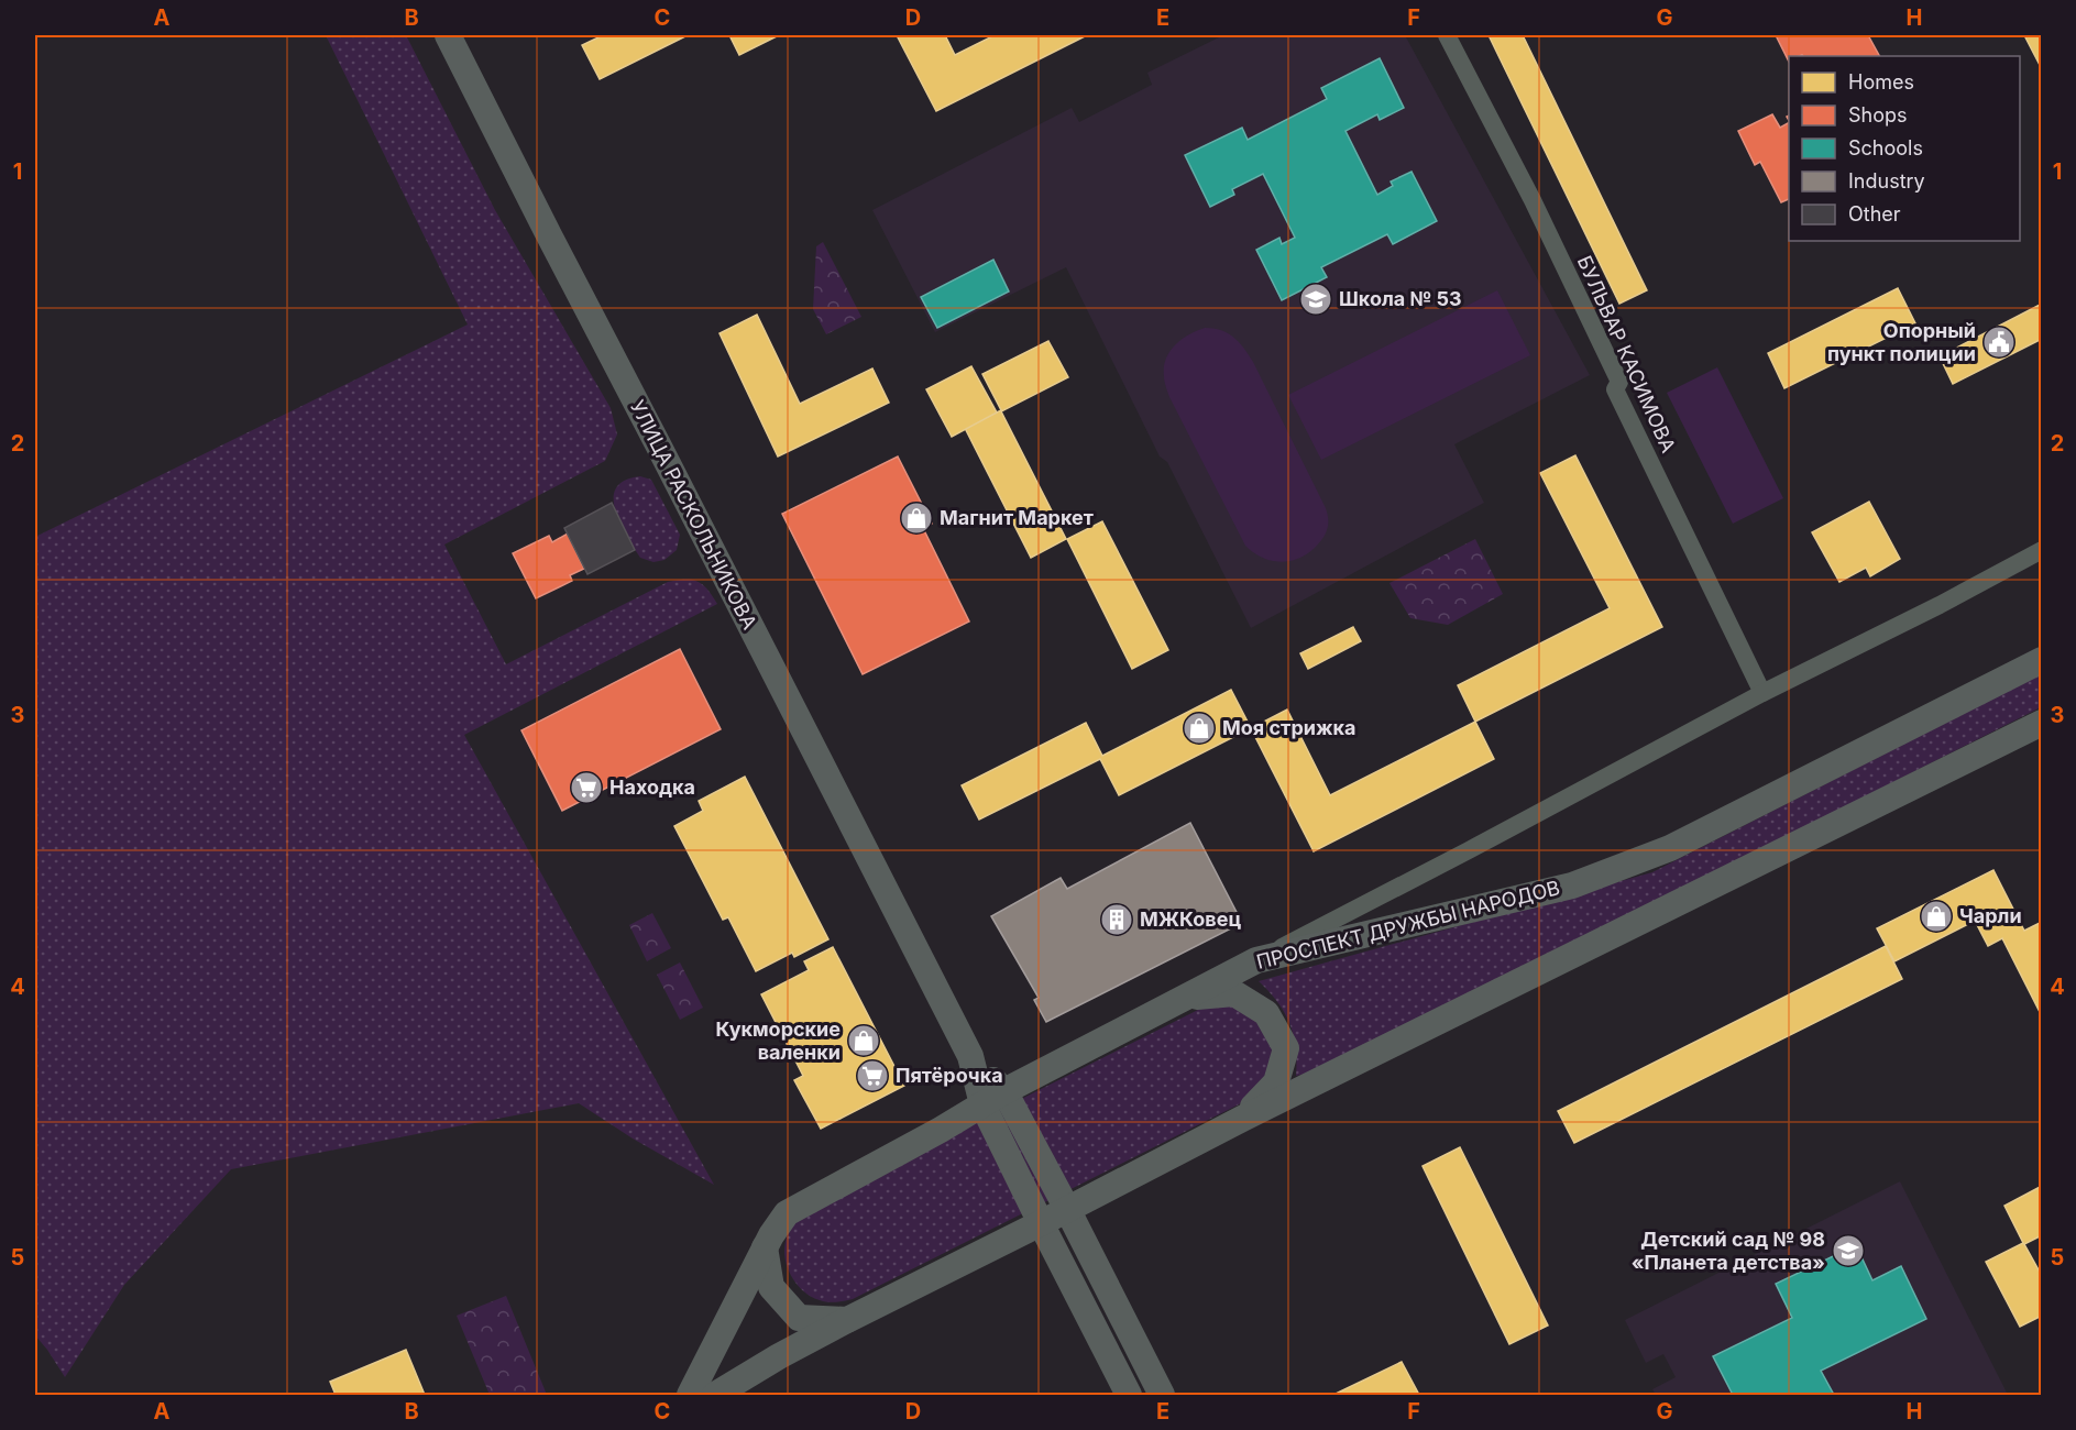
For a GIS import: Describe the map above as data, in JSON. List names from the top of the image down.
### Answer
{
  "streets": {
    "street": ["БУЛЬВАР КАСИМОВА", "УЛИЦА РАСКОЛЬНИКОВА", "ПРОСПЕКТ ДРУЖБЫ НАРОДОВ"]
  },
  "crossings": [
    ["УЛИЦА РАСКОЛЬНИКОВА", "ПРОСПЕКТ ДРУЖБЫ НАРОДОВ"]
  ],
  "places": {
    "school or university": ["Школа № 53", "Детский сад № 98 «Планета детства»"],
    "public building": ["Опорный пункт полиции"],
    "shop": [
      "Магнит Маркет",
      "Моя стрижка",
      "Чарли",
      "Кукморские валенки"
    ],
    "supermarket": ["Находка", "Пятёрочка"],
    "building": ["МЖКовец"]
  },
  "legend": [
    "Homes",
    "Shops",
    "Schools",
    "Industry",
    "Other"
  ],
  "grid": {
    "columns": [
      "A",
      "B",
      "C",
      "D",
      "E",
      "F",
      "G",
      "H"
    ],
    "rows": [
      "1",
      "2",
      "3",
      "4",
      "5"
    ]
  }
}
